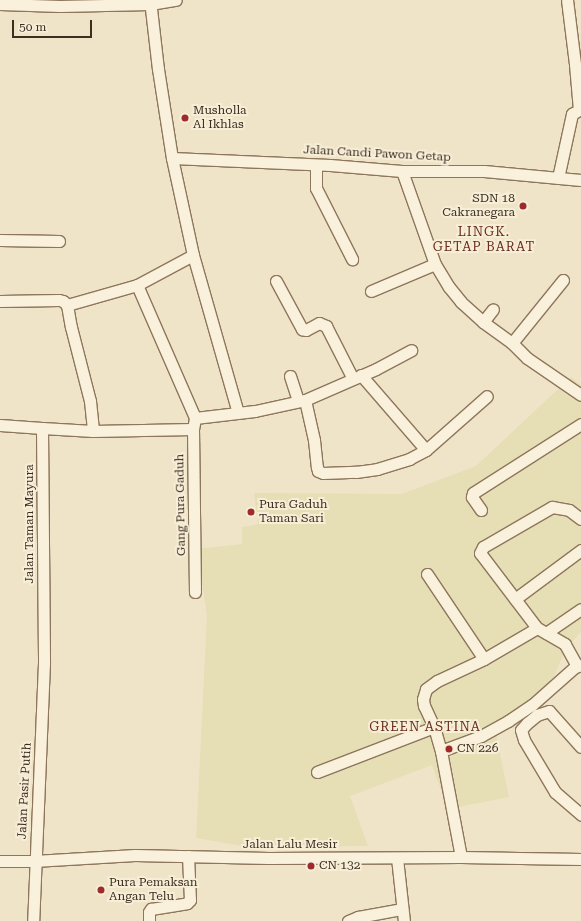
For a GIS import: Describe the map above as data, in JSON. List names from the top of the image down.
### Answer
{
  "streets": {
    "street": [
      "Jalan Candi Pawon Getap",
      "Gang Pura Gaduh",
      "Jalan Taman Mayura",
      "Jalan Pasir Putih",
      "Jalan Lalu Mesir"
    ]
  },
  "crossings": [
    ["Jalan Taman Mayura", "Jalan Pasir Putih"],
    ["Jalan Pasir Putih", "Jalan Lalu Mesir"]
  ],
  "districts": ["LINGK. GETAP BARAT", "GREEN ASTINA"],
  "places": [
    "Musholla Al Ikhlas",
    "SDN 18 Cakranegara",
    "Pura Gaduh Taman Sari",
    "CN 226",
    "CN 132",
    "Pura Pemaksan Angan Telu"
  ],
  "scale_bar": "50 m"
}
